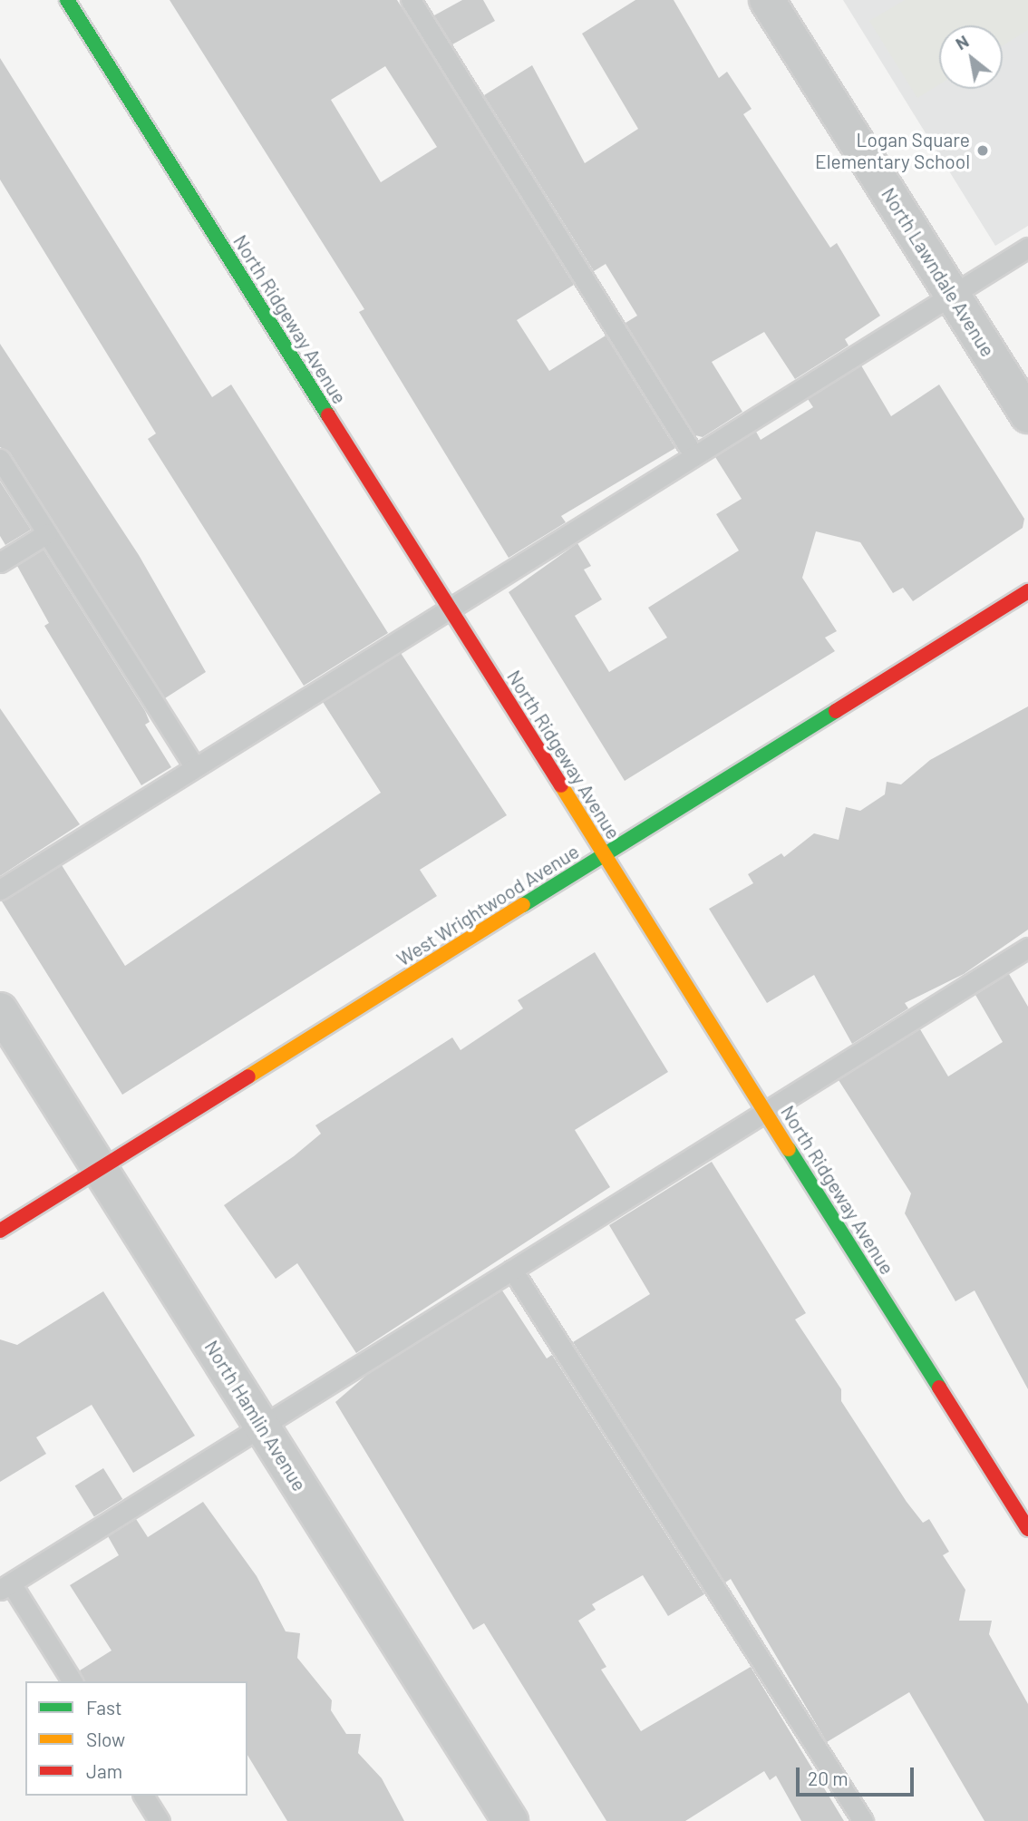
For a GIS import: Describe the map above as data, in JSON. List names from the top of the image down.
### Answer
{
  "streets": {
    "street": [
      "North Lawndale Avenue",
      "North Ridgeway Avenue",
      "West Wrightwood Avenue",
      "North Hamlin Avenue"
    ]
  },
  "crossings": [
    ["North Ridgeway Avenue", "West Wrightwood Avenue"],
    ["West Wrightwood Avenue", "North Hamlin Avenue"]
  ],
  "places": ["Logan Square Elementary School"],
  "legend": ["Fast", "Slow", "Jam"],
  "scale_bar": "20 m",
  "north": "top left"
}
